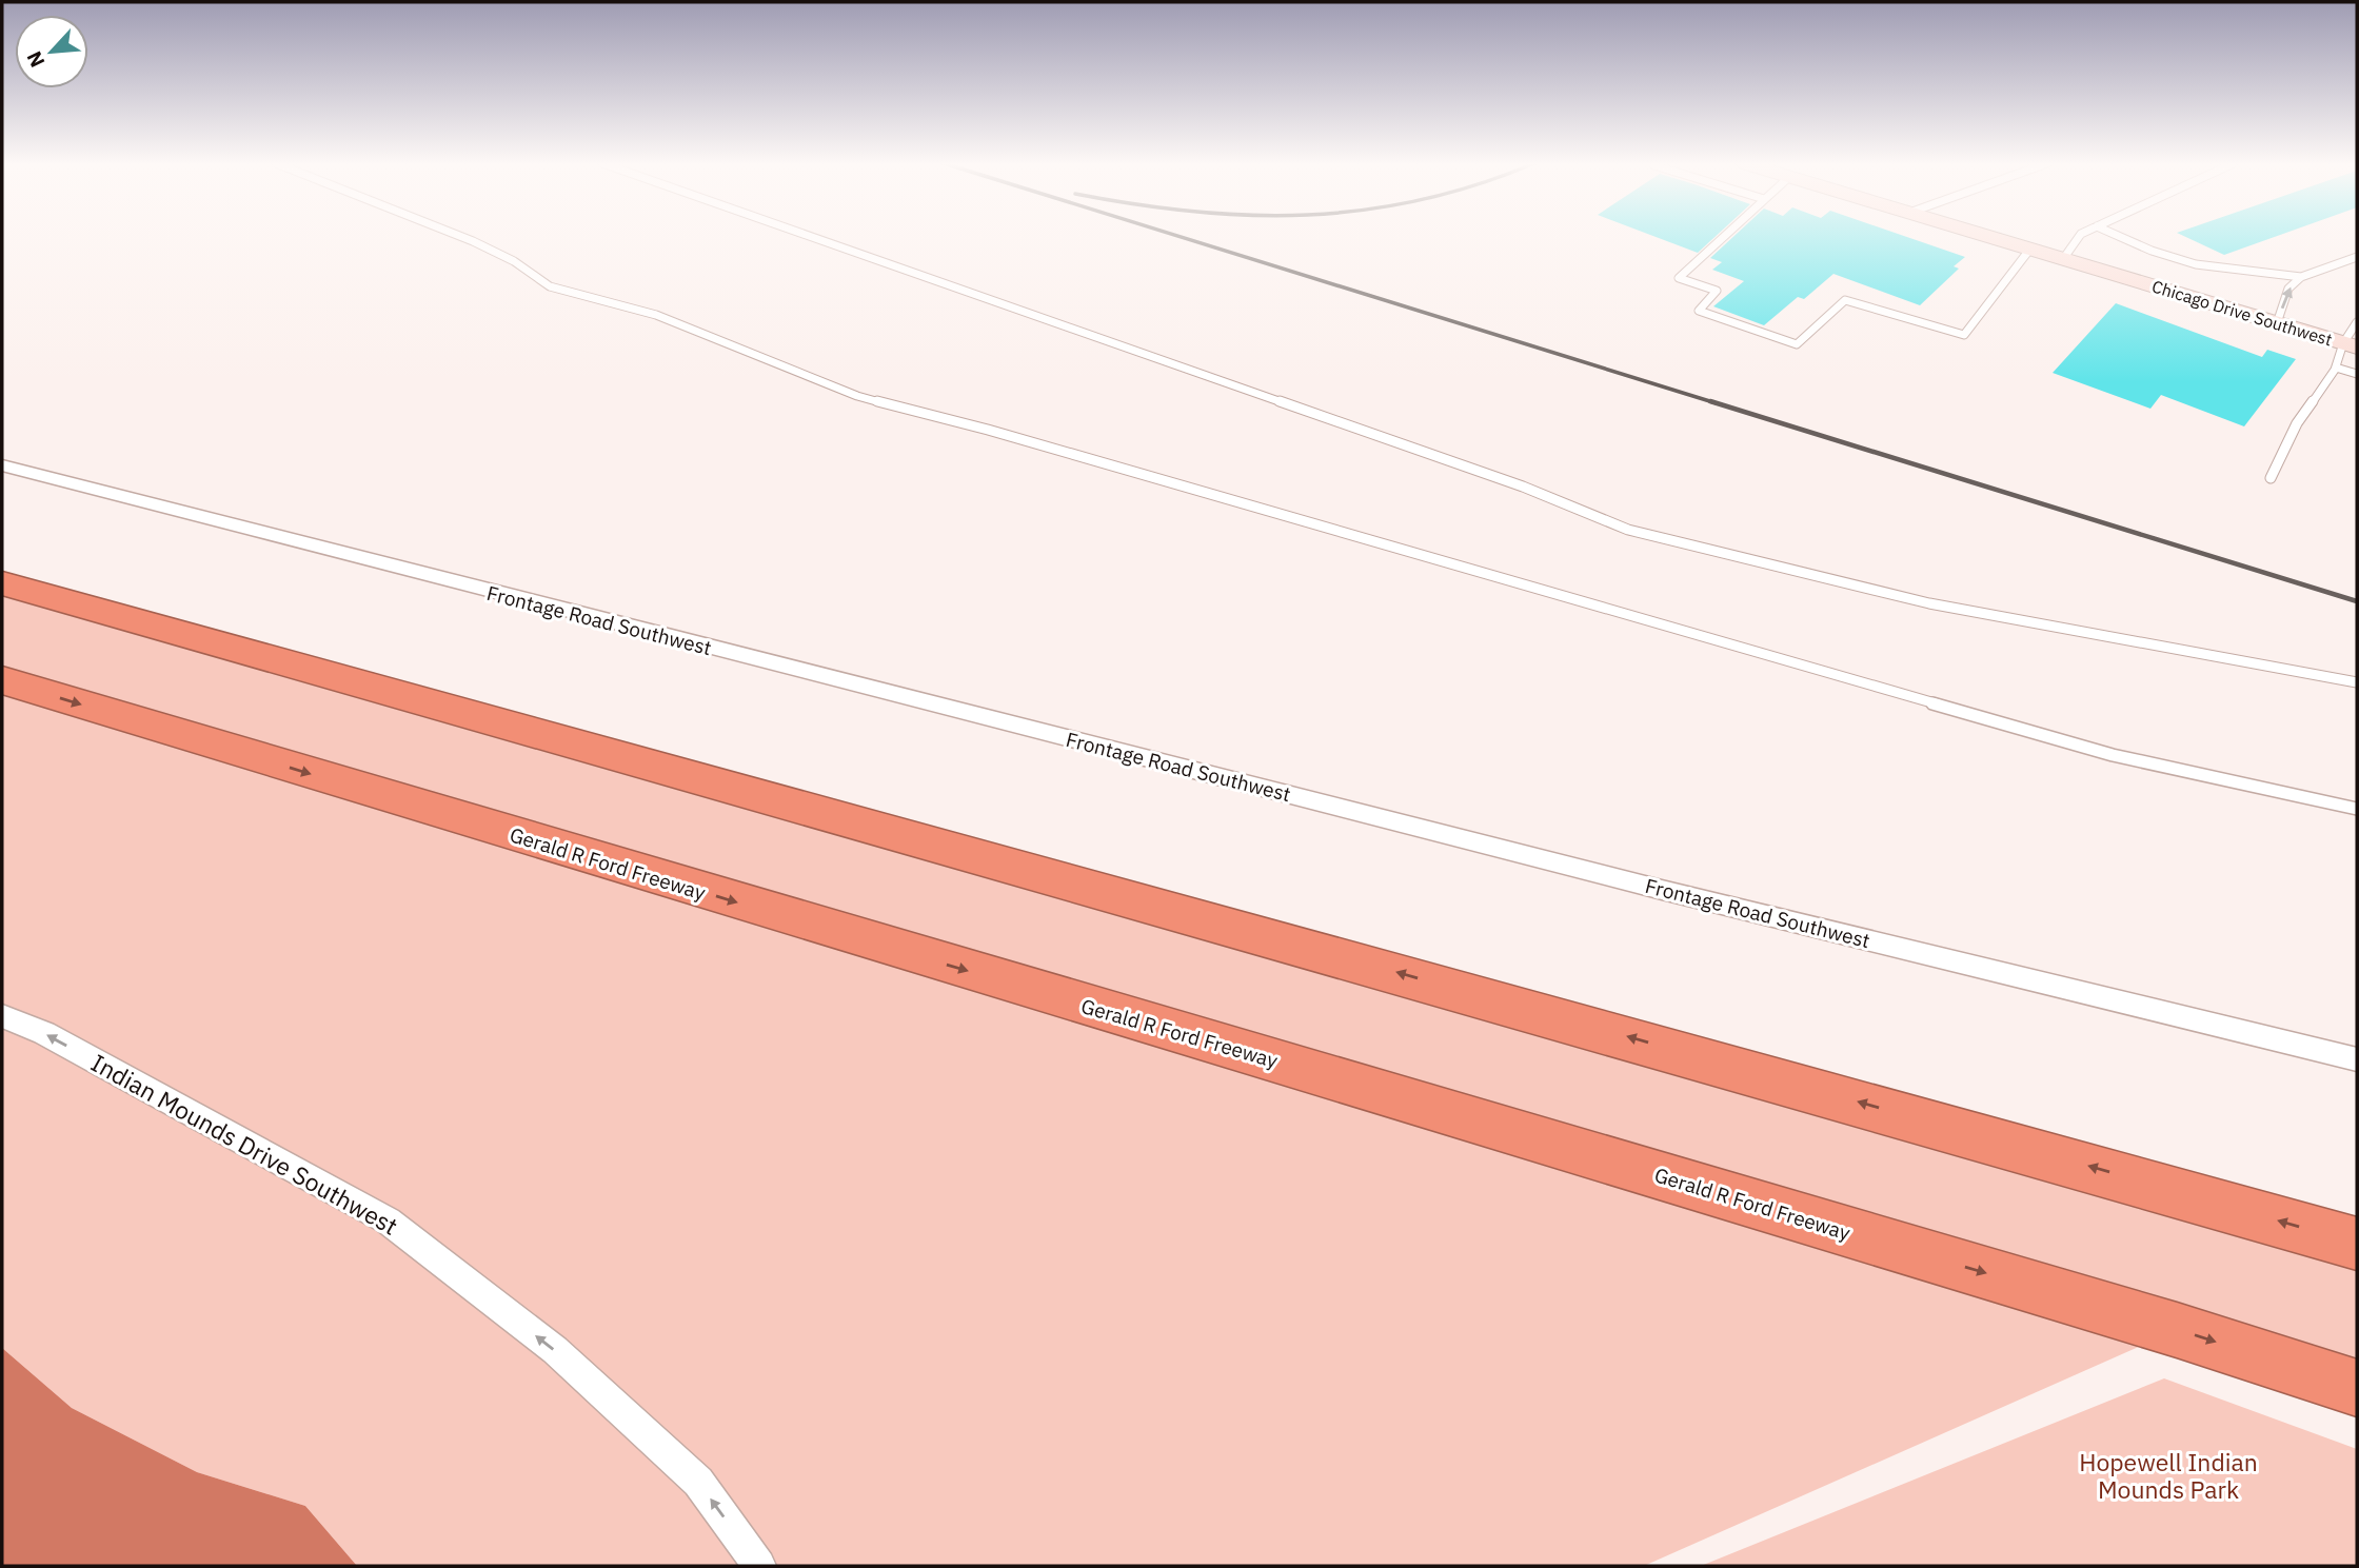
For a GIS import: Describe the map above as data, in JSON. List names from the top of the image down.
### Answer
{
  "streets": {
    "highway": ["Gerald R Ford Freeway"],
    "main road": ["Chicago Drive Southwest"],
    "street": ["Frontage Road Southwest", "Indian Mounds Drive Southwest"]
  },
  "one_way": ["Indian Mounds Drive Southwest"],
  "parks": ["Hopewell Indian Mounds Park"],
  "north": "bottom left"
}
